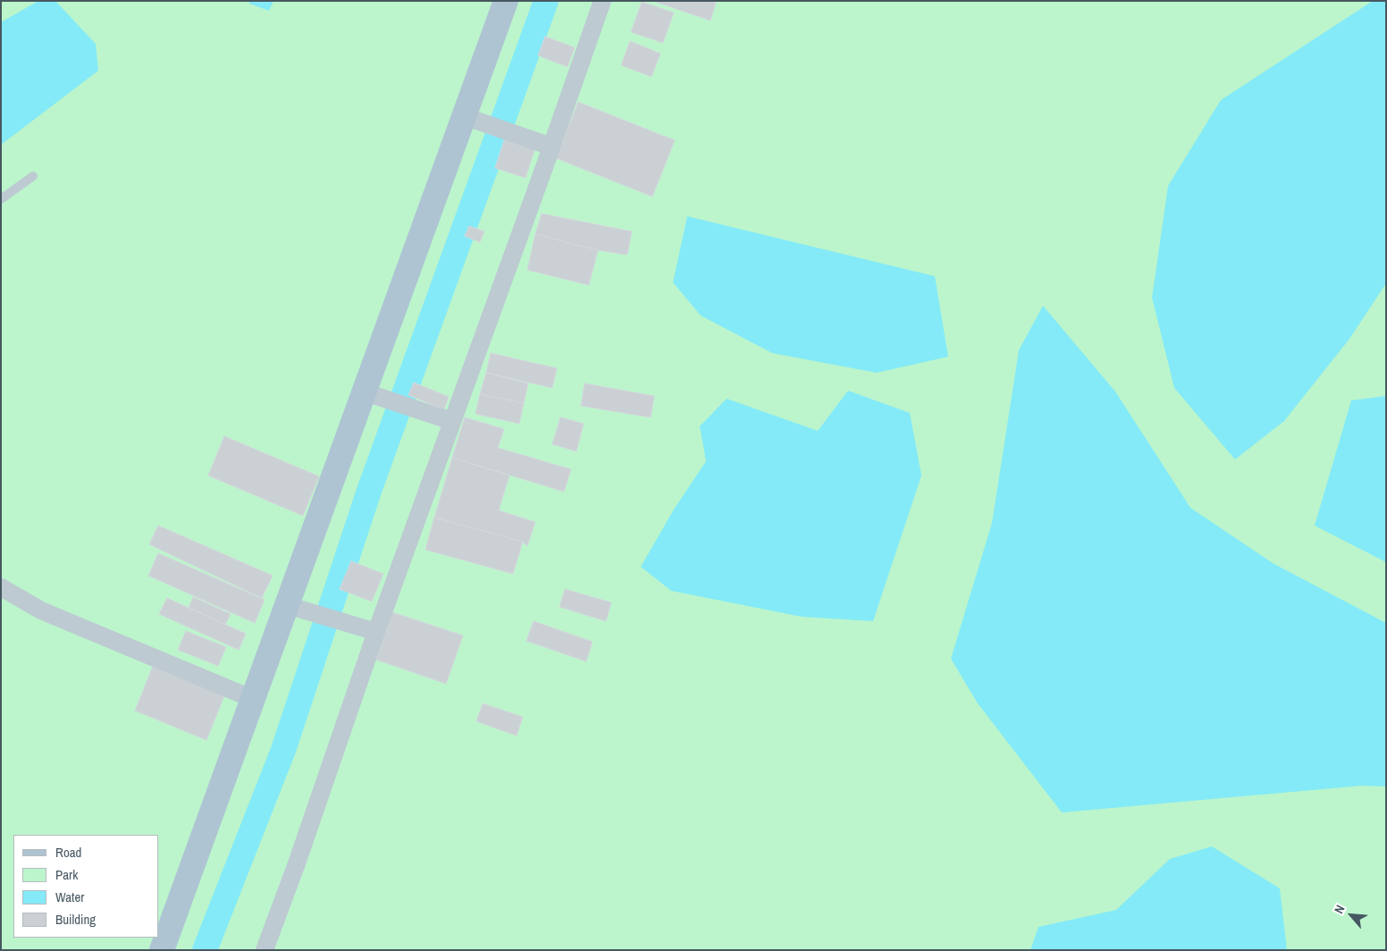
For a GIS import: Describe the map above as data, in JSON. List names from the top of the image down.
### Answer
{
  "legend": [
    "Road",
    "Park",
    "Water",
    "Building"
  ],
  "north": "top left"
}
